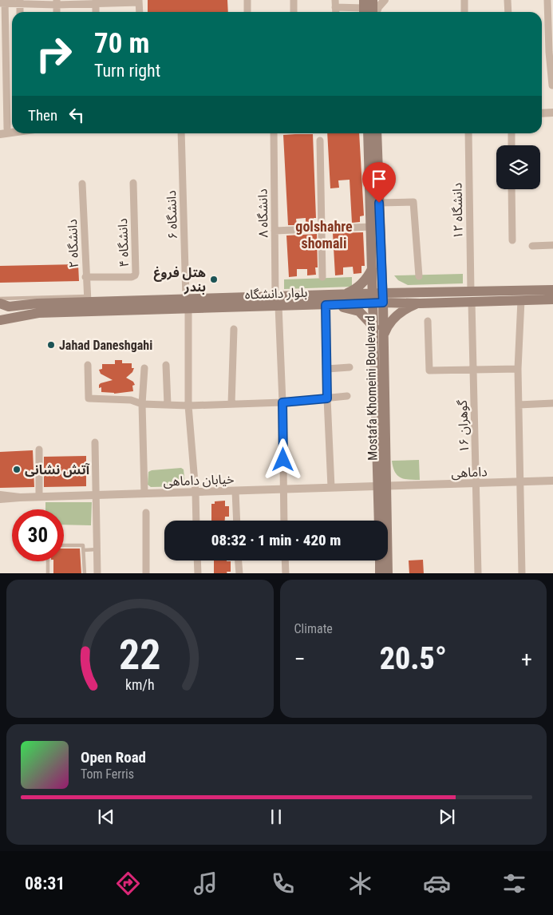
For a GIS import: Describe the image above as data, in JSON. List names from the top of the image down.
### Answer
{
  "streets": {
    "main road": ["بلوار دانشگاه", "Mostafa Khomeini Boulevard"],
    "street": [
      "دانشگاه ۱۲",
      "دانشگاه ۸",
      "دانشگاه ۶",
      "دانشگاه ۴",
      "دانشگاه ۲",
      "گوهران ۱۶",
      "داماهی",
      "خیابان داماهی"
    ]
  },
  "crossings": [
    ["دانشگاه ۱۲", "بلوار دانشگاه"],
    ["دانشگاه ۱۲", "گوهران ۱۶"],
    ["دانشگاه ۸", "بلوار دانشگاه"],
    ["دانشگاه ۸", "خیابان داماهی"],
    ["دانشگاه ۶", "بلوار دانشگاه"],
    ["دانشگاه ۶", "خیابان داماهی"],
    ["دانشگاه ۴", "دانشگاه ۲"],
    ["دانشگاه ۲", "بلوار دانشگاه"],
    ["بلوار دانشگاه", "Mostafa Khomeini Boulevard"],
    ["Mostafa Khomeini Boulevard", "داماهی"],
    ["Mostafa Khomeini Boulevard", "خیابان داماهی"],
    ["گوهران ۱۶", "داماهی"],
    ["داماهی", "خیابان داماهی"]
  ],
  "districts": ["golshahre shomali"],
  "places": ["هتل فروغ بندر", "Jahad Daneshgahi", "آتش نشانی"],
  "page": {
    "turn": ["70 m", "Turn right"],
    "then": "Then",
    "limit": "30",
    "trip": "08:32 · 1 min · 420 m",
    "tile": "Climate",
    "heat": ["−", "20.5°", "+"],
    "song": ["Open Road", "Tom Ferris"],
    "tabs": "08:31",
    "gauge": ["22", "km/h"]
  }
}
